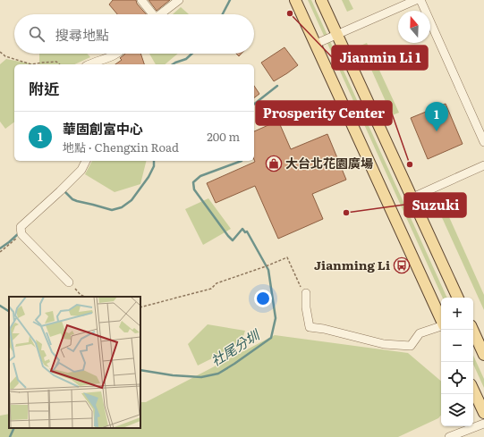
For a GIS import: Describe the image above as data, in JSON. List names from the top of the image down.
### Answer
{
  "water": ["社尾分圳"],
  "places": {
    "other": ["Jianmin Li 1", "Prosperity Center", "Suzuki"],
    "shop": ["大台北花園廣場"],
    "bus stop": ["Jianming Li"]
  },
  "north": "top",
  "page": {
    "search": "搜尋地點",
    "heading": "附近",
    "pins": "1",
    "list": [
      {
        "mark": "1",
        "name": "華固創富中心",
        "note": "地點 · Chengxin Road",
        "value": "200 m"
      }
    ],
    "map_buttons": ["+", "−"]
  }
}
